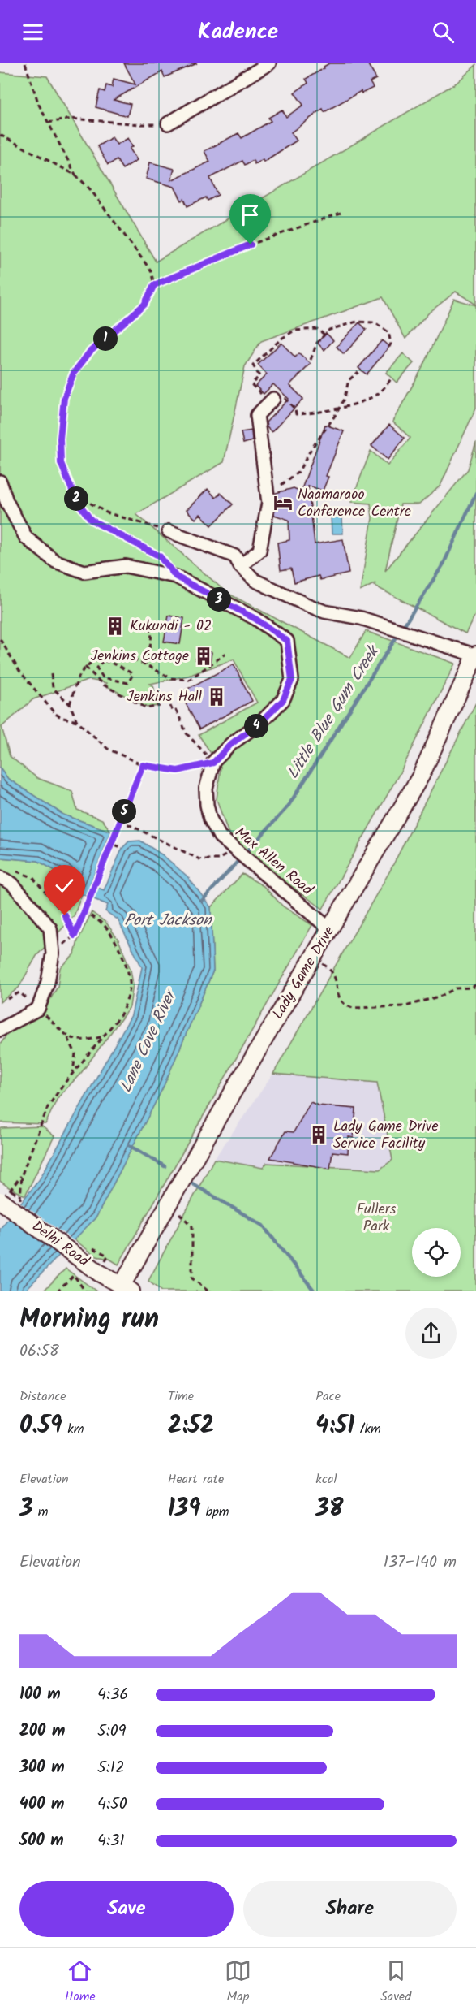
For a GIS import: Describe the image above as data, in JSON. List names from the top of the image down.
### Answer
{
  "streets": {
    "main road": ["Lady Game Drive", "Delhi Road"],
    "street": ["Max Allen Road"]
  },
  "crossings": [
    ["Max Allen Road", "Lady Game Drive"],
    ["Lady Game Drive", "Delhi Road"]
  ],
  "water": ["Little Blue Gum Creek", "Port Jackson", "Lane Cove River"],
  "parks": ["Fullers Park"],
  "places": {
    "hotel": ["Naamaraoo Conference Centre"],
    "building": [
      "Kukundi - 02",
      "Jenkins Cottage",
      "Jenkins Hall",
      "Lady Game Drive Service Facility"
    ]
  },
  "page": {
    "header": "Kadence",
    "pins": [
      "1",
      "2",
      "3",
      "4",
      "5"
    ],
    "heading": ["Morning run", "06:58"],
    "stats": [
      ["Distance", "0.59 km"],
      ["Time", "2:52"],
      ["Pace", "4:51 /km"],
      ["Elevation", "3 m"],
      ["Heart rate", "139 bpm"],
      ["kcal", "38"]
    ],
    "chart": ["Elevation", "137–140 m"],
    "list": [
      {
        "name": "100 m",
        "note": "4:36"
      },
      {
        "name": "200 m",
        "note": "5:09"
      },
      {
        "name": "300 m",
        "note": "5:12"
      },
      {
        "name": "400 m",
        "note": "4:50"
      },
      {
        "name": "500 m",
        "note": "4:31"
      }
    ],
    "buttons": ["Save", "Share"],
    "tabs": ["Home", "Map", "Saved"]
  }
}
